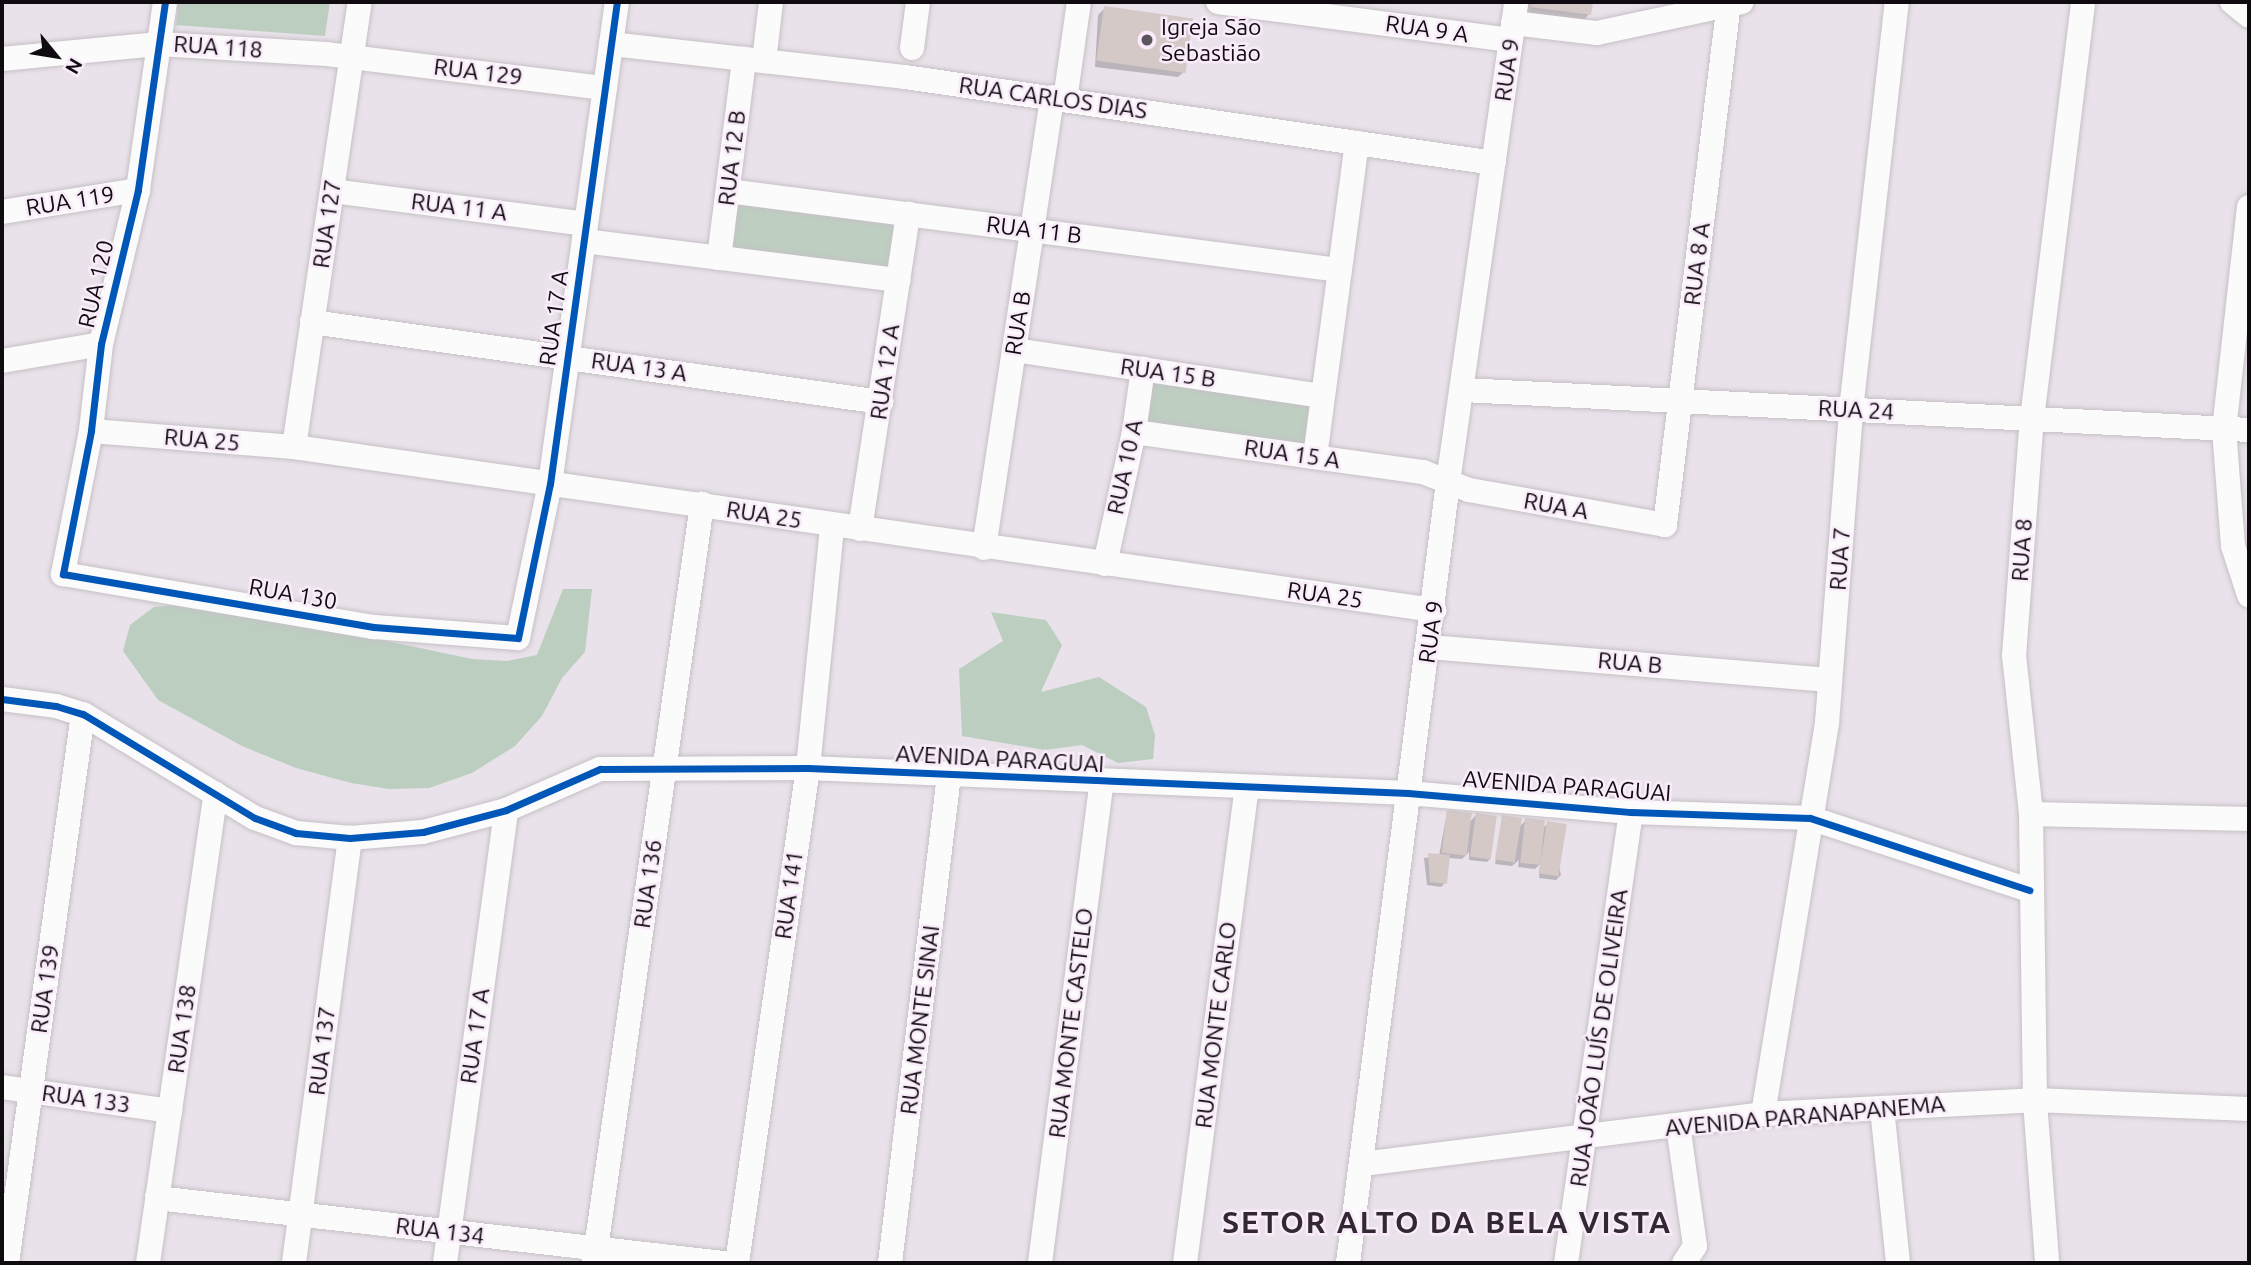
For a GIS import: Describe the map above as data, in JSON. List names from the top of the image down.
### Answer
{
  "streets": {
    "street": [
      "RUA 9 A",
      "RUA 118",
      "RUA 9",
      "RUA 129",
      "RUA CARLOS DIAS",
      "RUA 12 B",
      "RUA 119",
      "RUA 11 A",
      "RUA 127",
      "RUA 11 B",
      "RUA 8 A",
      "RUA 120",
      "RUA 17 A",
      "RUA B",
      "RUA 13 A",
      "RUA 12 A",
      "RUA 15 B",
      "RUA 24",
      "RUA 25",
      "RUA 15 A",
      "RUA 10 A",
      "RUA A",
      "RUA 8",
      "RUA 7",
      "RUA 130",
      "AVENIDA PARAGUAI",
      "RUA 136",
      "RUA 141",
      "RUA 139",
      "RUA MONTE SINAI",
      "RUA MONTE CASTELO",
      "RUA MONTE CARLO",
      "RUA 138",
      "RUA JOÃO LUÍS DE OLIVEIRA",
      "RUA 137",
      "RUA 133",
      "AVENIDA PARANAPANEMA",
      "RUA 134"
    ]
  },
  "crossings": [
    ["RUA 9 A", "RUA 9"],
    ["RUA 9 A", "RUA 8 A"],
    ["RUA 118", "RUA 129"],
    ["RUA 118", "RUA 127"],
    ["RUA 118", "RUA 120"],
    ["RUA 9", "RUA CARLOS DIAS"],
    ["RUA 9", "RUA B"],
    ["RUA 9", "RUA 24"],
    ["RUA 9", "RUA 25"],
    ["RUA 9", "RUA 15 A"],
    ["RUA 9", "RUA A"],
    ["RUA 9", "AVENIDA PARAGUAI"],
    ["RUA 9", "AVENIDA PARANAPANEMA"],
    ["RUA 129", "RUA 127"],
    ["RUA 129", "RUA 17 A"],
    ["RUA CARLOS DIAS", "RUA 12 B"],
    ["RUA CARLOS DIAS", "RUA 17 A"],
    ["RUA CARLOS DIAS", "RUA B"],
    ["RUA 12 B", "RUA 11 B"],
    ["RUA 119", "RUA 120"],
    ["RUA 11 A", "RUA 127"],
    ["RUA 11 A", "RUA 17 A"],
    ["RUA 127", "RUA 13 A"],
    ["RUA 127", "RUA 25"],
    ["RUA 11 B", "RUA B"],
    ["RUA 11 B", "RUA 12 A"],
    ["RUA 8 A", "RUA 24"],
    ["RUA 8 A", "RUA A"],
    ["RUA 120", "RUA 25"],
    ["RUA 120", "RUA 130"],
    ["RUA 17 A", "RUA 13 A"],
    ["RUA 17 A", "RUA 25"],
    ["RUA 17 A", "RUA 130"],
    ["RUA 17 A", "AVENIDA PARAGUAI"],
    ["RUA 17 A", "RUA 134"],
    ["RUA B", "RUA 15 B"],
    ["RUA B", "RUA 25"],
    ["RUA B", "RUA 7"],
    ["RUA 13 A", "RUA 12 A"],
    ["RUA 12 A", "RUA 25"],
    ["RUA 15 B", "RUA 10 A"],
    ["RUA 24", "RUA 8"],
    ["RUA 24", "RUA 7"],
    ["RUA 25", "RUA 10 A"],
    ["RUA 25", "RUA 136"],
    ["RUA 25", "RUA 141"],
    ["RUA 15 A", "RUA 10 A"],
    ["RUA 15 A", "RUA A"],
    ["RUA 8", "AVENIDA PARAGUAI"],
    ["RUA 8", "AVENIDA PARANAPANEMA"],
    ["RUA 7", "AVENIDA PARAGUAI"],
    ["RUA 7", "AVENIDA PARANAPANEMA"],
    ["AVENIDA PARAGUAI", "RUA 136"],
    ["AVENIDA PARAGUAI", "RUA 141"],
    ["AVENIDA PARAGUAI", "RUA 139"],
    ["AVENIDA PARAGUAI", "RUA MONTE SINAI"],
    ["AVENIDA PARAGUAI", "RUA MONTE CASTELO"],
    ["AVENIDA PARAGUAI", "RUA MONTE CARLO"],
    ["AVENIDA PARAGUAI", "RUA 138"],
    ["AVENIDA PARAGUAI", "RUA JOÃO LUÍS DE OLIVEIRA"],
    ["AVENIDA PARAGUAI", "RUA 137"],
    ["RUA 136", "RUA 134"],
    ["RUA 139", "RUA 133"],
    ["RUA 138", "RUA 133"],
    ["RUA 138", "RUA 134"],
    ["RUA JOÃO LUÍS DE OLIVEIRA", "AVENIDA PARANAPANEMA"],
    ["RUA 137", "RUA 134"]
  ],
  "districts": ["SETOR ALTO DA BELA VISTA"],
  "places": ["Igreja São Sebastião"],
  "north": "bottom right"
}
